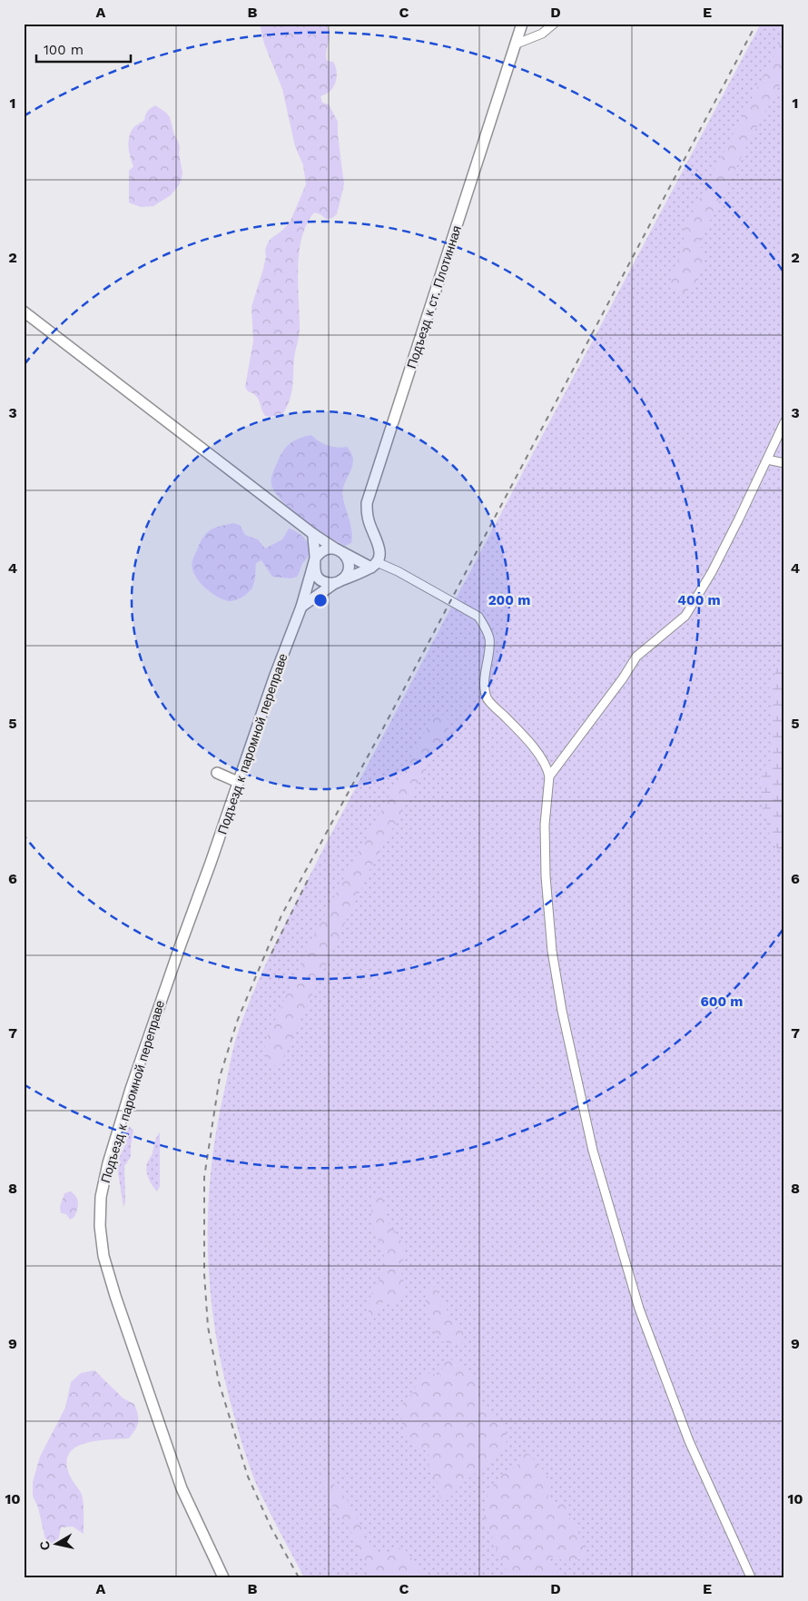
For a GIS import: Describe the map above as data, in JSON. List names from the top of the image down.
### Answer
{
  "streets": {
    "street": ["Подъезд к ст. Плотинная", "Подъезд к паромной переправе"]
  },
  "scale_bar": "100 m",
  "north": "left",
  "grid": {
    "columns": [
      "A",
      "B",
      "C",
      "D",
      "E"
    ],
    "rows": [
      "1",
      "2",
      "3",
      "4",
      "5",
      "6",
      "7",
      "8",
      "9",
      "10"
    ]
  },
  "rings": ["200 m", "400 m", "600 m"]
}
